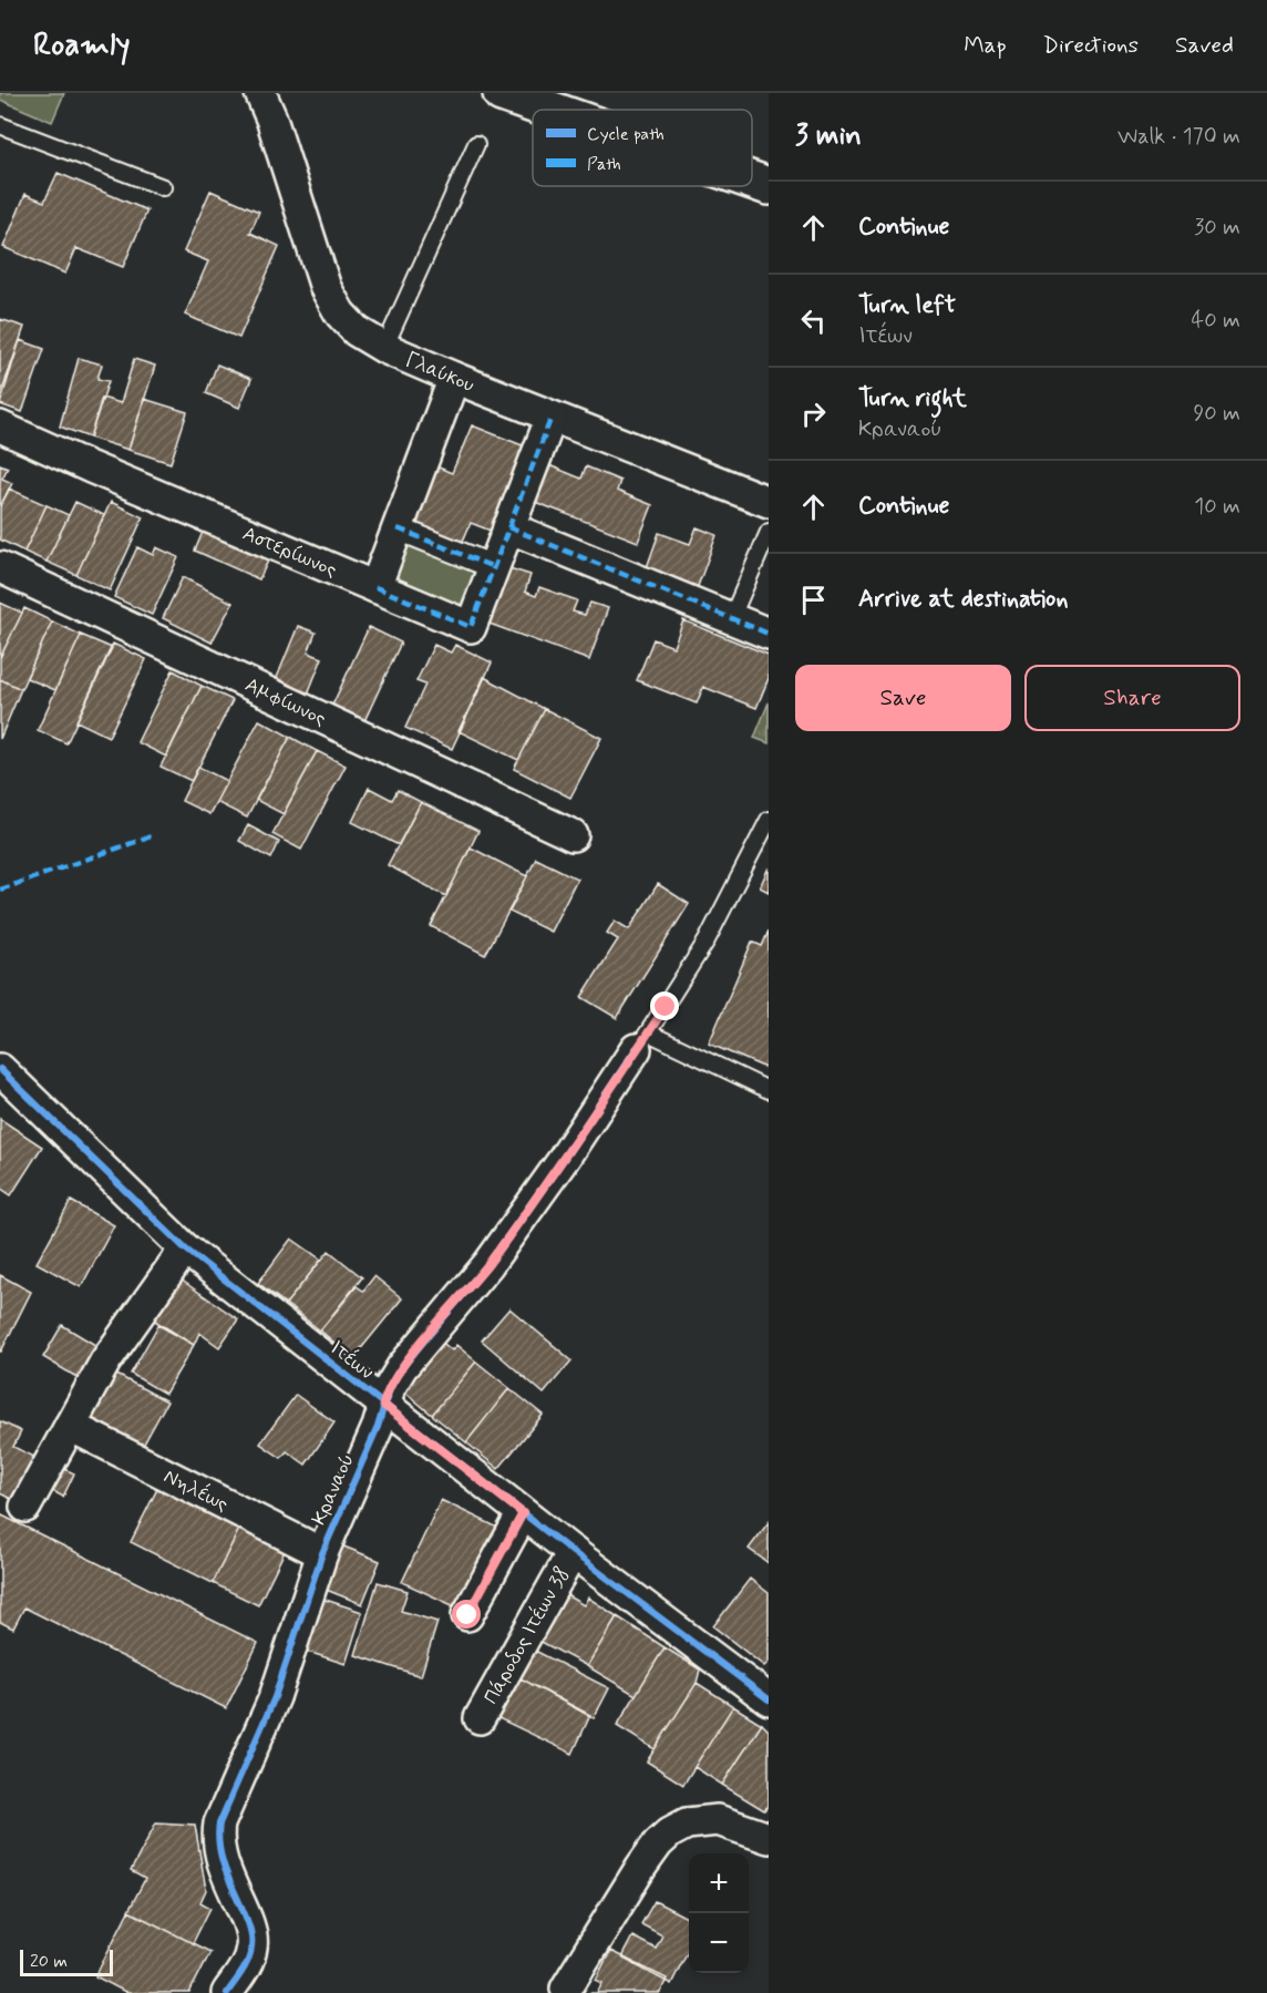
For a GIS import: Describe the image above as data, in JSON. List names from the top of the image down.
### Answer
{
  "streets": {
    "street": [
      "Γλαύκου",
      "Αστερίωνος",
      "Αμφίωνος",
      "Ιτέων",
      "Νηλέως",
      "Κραναού",
      "Πάροδος Ιτέων 38"
    ]
  },
  "crossings": [
    ["Ιτέων", "Κραναού"],
    ["Ιτέων", "Πάροδος Ιτέων 38"],
    ["Νηλέως", "Κραναού"]
  ],
  "legend": ["Cycle path", "Path"],
  "scale_bar": "20 m",
  "page": {
    "header": "Roamly",
    "nav": ["Map", "Directions", "Saved"],
    "heading": ["3 min", "Walk · 170 m"],
    "list": [
      ["Continue", "30 m"],
      ["Turn left", "Ιτέων", "40 m"],
      ["Turn right", "Κραναού", "90 m"],
      ["Continue", "10 m"],
      "Arrive at destination"
    ],
    "buttons": ["Save", "Share"],
    "map_buttons": ["+", "−"],
    "scale": "20 m"
  }
}
